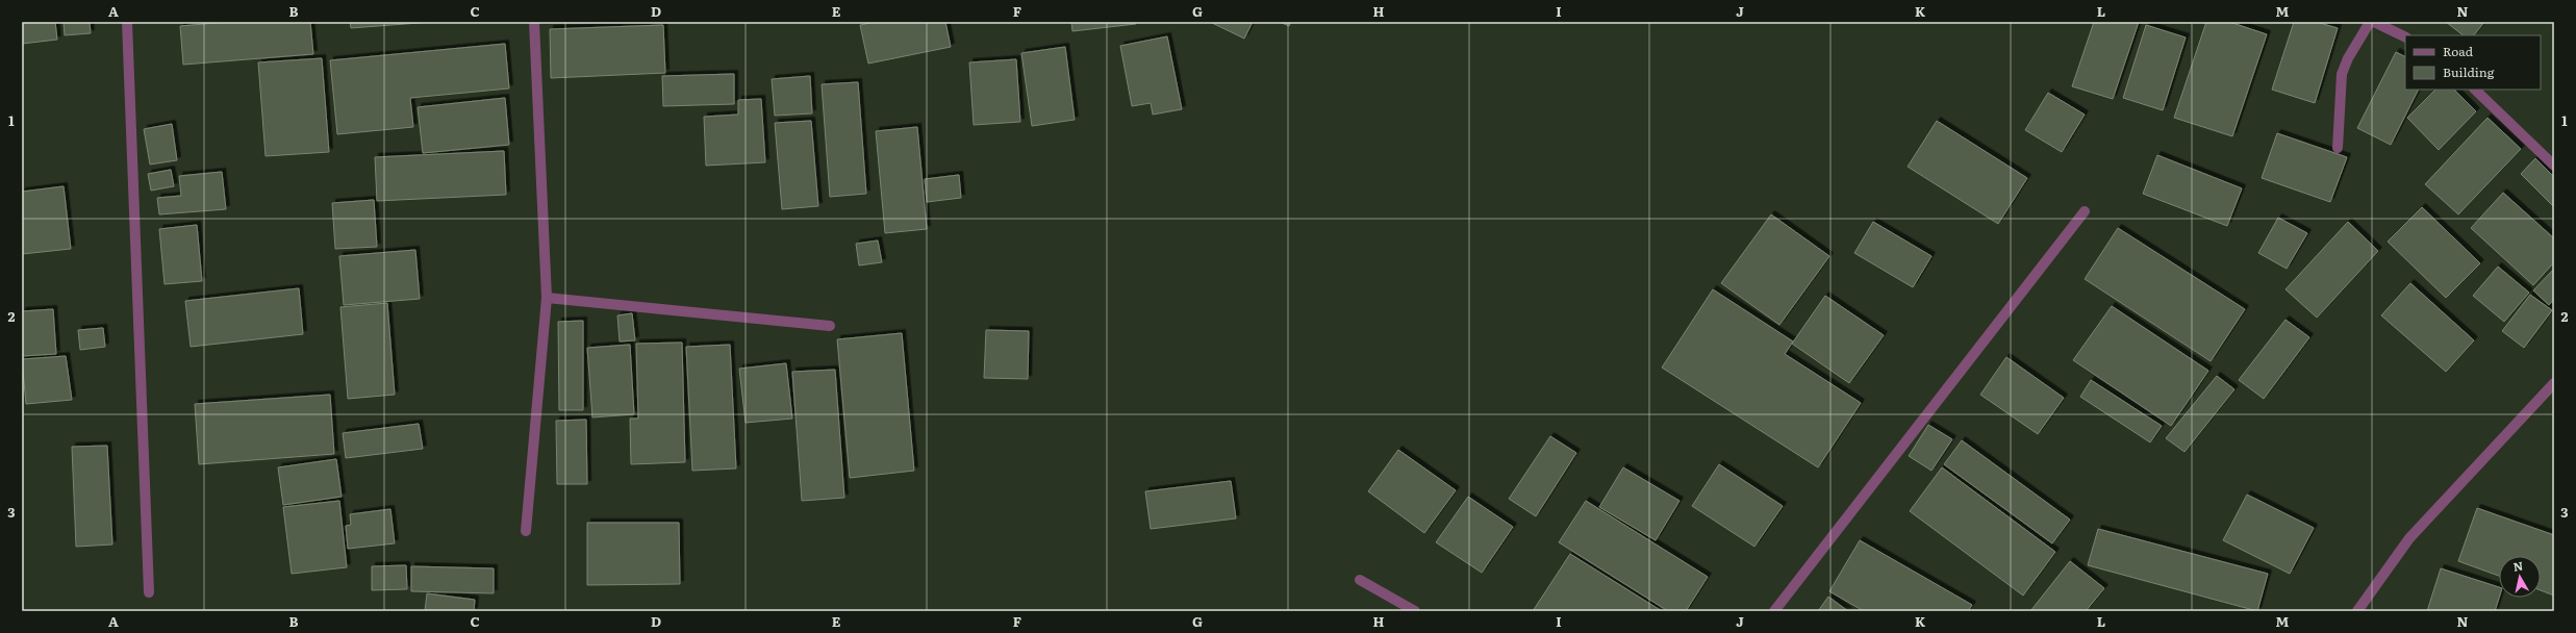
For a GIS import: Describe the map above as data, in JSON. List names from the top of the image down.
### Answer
{
  "legend": ["Road", "Building"],
  "north": "top",
  "grid": {
    "columns": [
      "A",
      "B",
      "C",
      "D",
      "E",
      "F",
      "G",
      "H",
      "I",
      "J",
      "K",
      "L",
      "M",
      "N"
    ],
    "rows": ["1", "2", "3"]
  }
}
